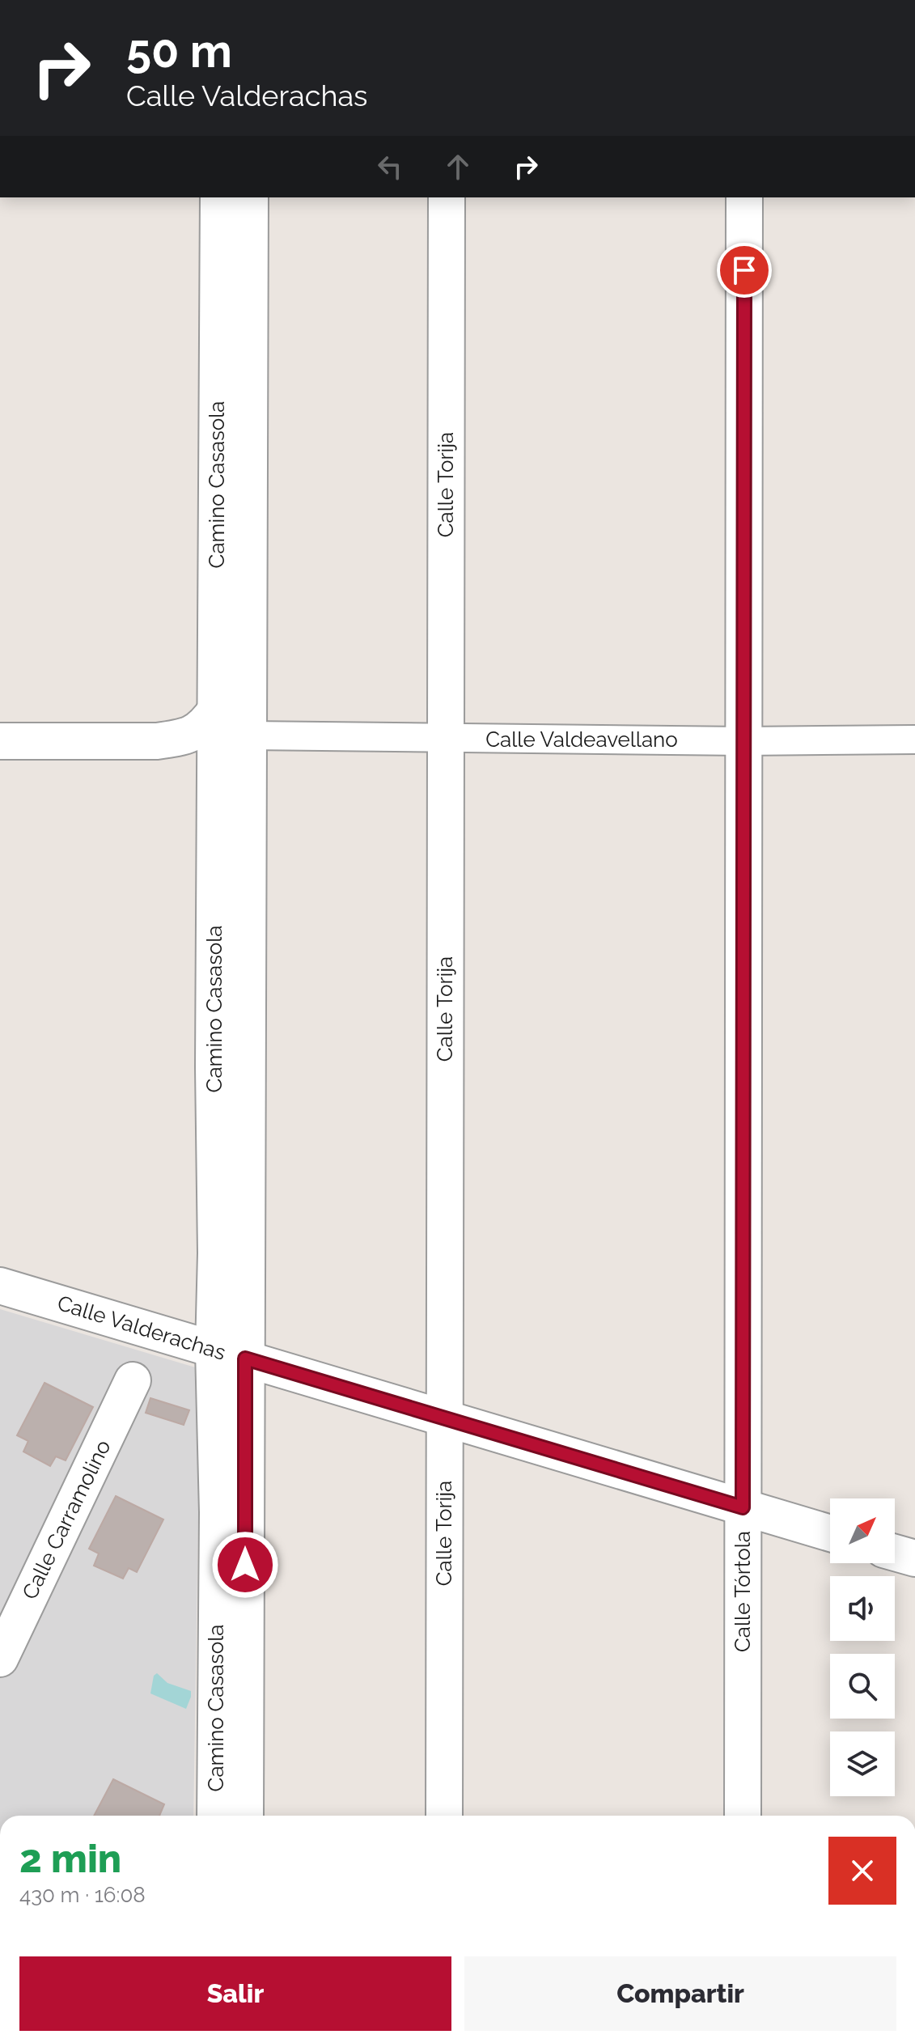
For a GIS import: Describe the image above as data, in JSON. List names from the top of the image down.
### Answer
{
  "streets": {
    "street": [
      "Camino Casasola",
      "Calle Torija",
      "Calle Valdeavellano",
      "Calle Valderachas",
      "Calle Carramolino",
      "Calle Tórtola"
    ]
  },
  "crossings": [
    ["Camino Casasola", "Calle Valdeavellano"],
    ["Camino Casasola", "Calle Valderachas"],
    ["Calle Torija", "Calle Valdeavellano"],
    ["Calle Torija", "Calle Valderachas"],
    ["Calle Valdeavellano", "Calle Tórtola"],
    ["Calle Valderachas", "Calle Tórtola"]
  ],
  "north": "top right",
  "page": {
    "turn": ["50 m", "Calle Valderachas"],
    "heading": ["2 min", "430 m · 16:08"],
    "buttons": ["Salir", "Compartir"]
  }
}
